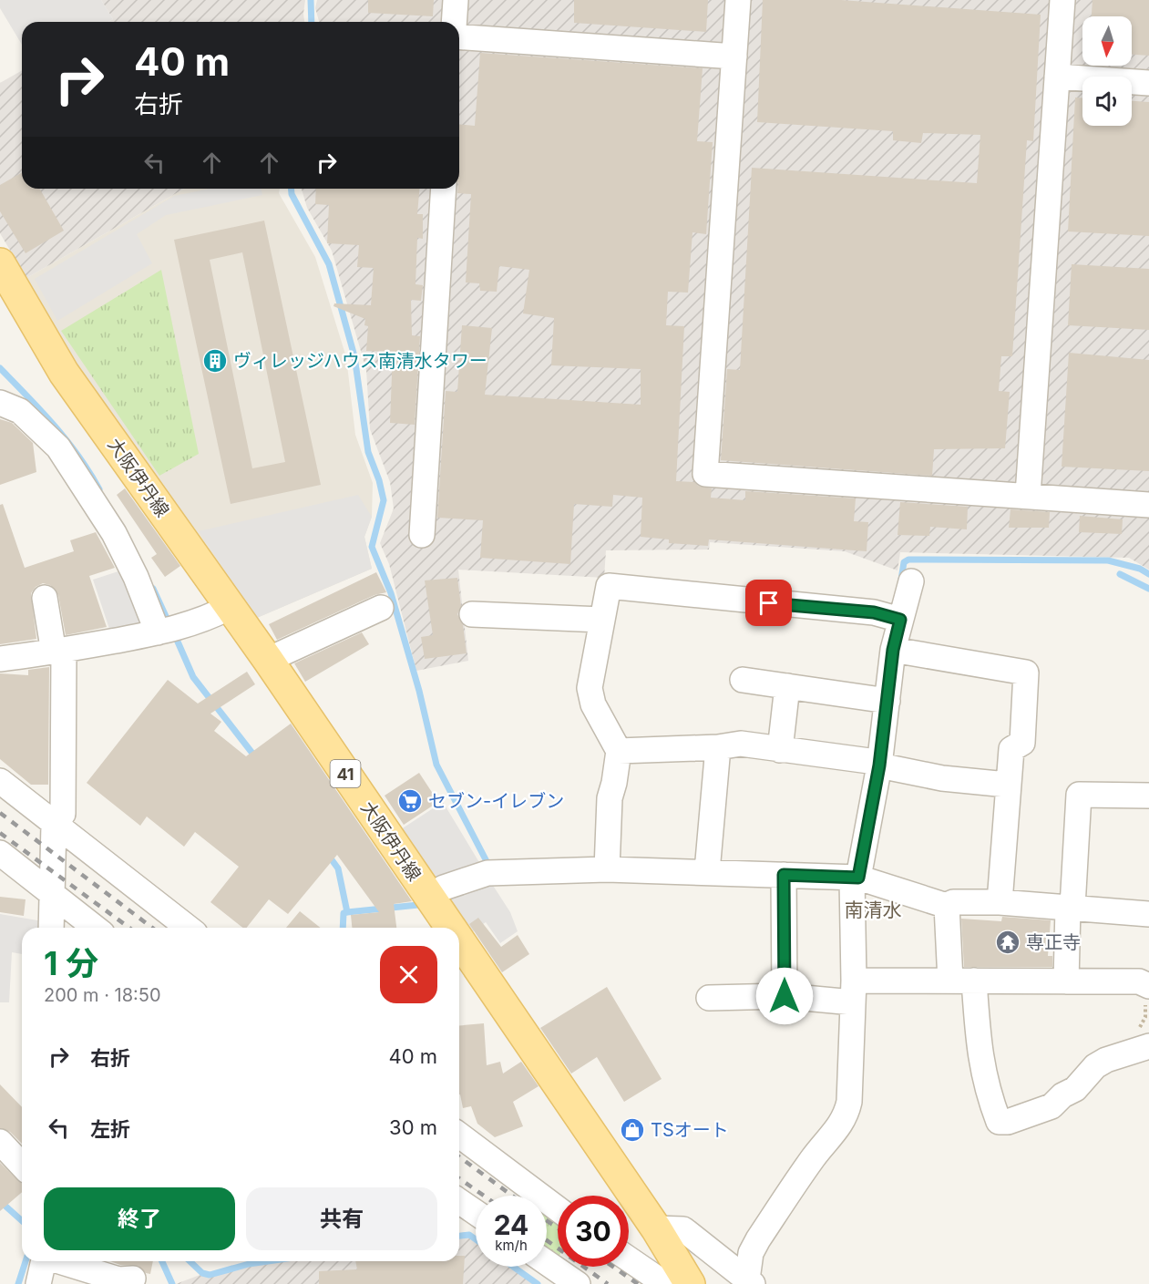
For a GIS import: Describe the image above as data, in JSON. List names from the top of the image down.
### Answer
{
  "streets": {
    "main road": ["大阪伊丹線", "41"]
  },
  "districts": ["南清水"],
  "places": {
    "building": ["ヴィレッジハウス南清水タワー"],
    "supermarket": ["セブン-イレブン"],
    "temple": ["専正寺"],
    "shop": ["TSオート"]
  },
  "north": "bottom",
  "page": {
    "turn": ["40 m", "右折"],
    "heading": ["1 分", "200 m · 18:50"],
    "list": [
      {
        "name": "右折",
        "value": "40 m"
      },
      {
        "name": "左折",
        "value": "30 m"
      }
    ],
    "buttons": ["終了", "共有"],
    "speed": "24 km/h",
    "limit": "30"
  }
}
